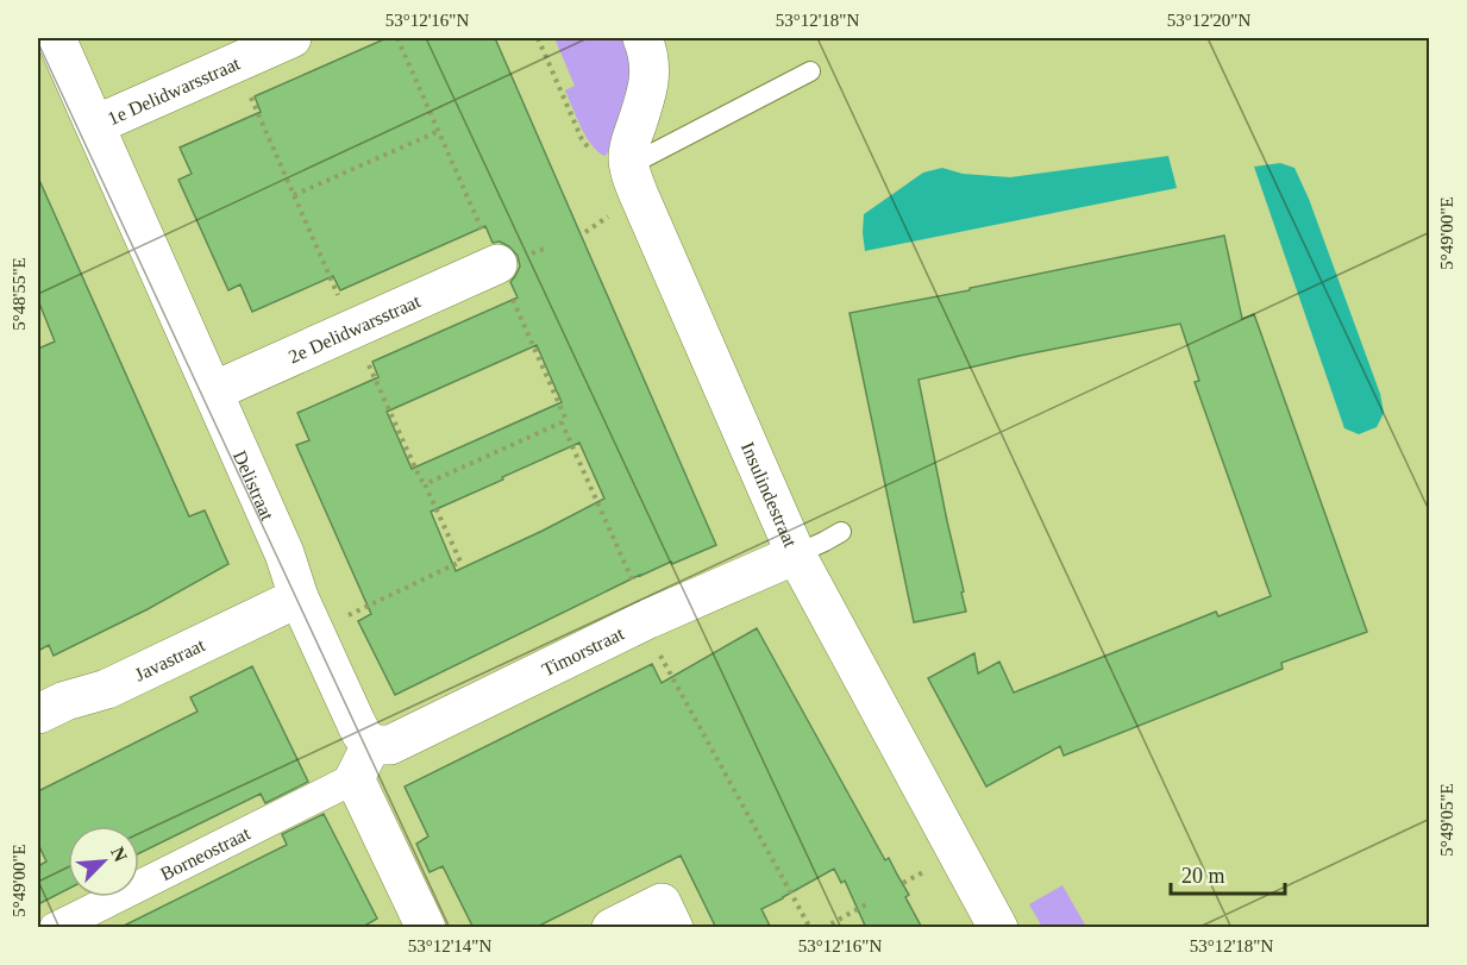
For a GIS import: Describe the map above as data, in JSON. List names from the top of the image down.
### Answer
{
  "streets": {
    "street": [
      "1e Delidwarsstraat",
      "2e Delidwarsstraat",
      "Delistraat",
      "Insulindestraat",
      "Timorstraat",
      "Javastraat",
      "Borneostraat"
    ]
  },
  "crossings": [
    ["1e Delidwarsstraat", "Delistraat"],
    ["2e Delidwarsstraat", "Delistraat"],
    ["Delistraat", "Timorstraat"],
    ["Delistraat", "Javastraat"],
    ["Delistraat", "Borneostraat"],
    ["Insulindestraat", "Timorstraat"],
    ["Timorstraat", "Borneostraat"]
  ],
  "scale_bar": "20 m",
  "north": "top right",
  "coordinates": [
    "53°12'16\"N",
    "53°12'18\"N",
    "53°12'20\"N",
    "5°49'00\"E",
    "5°48'55\"E",
    "5°49'05\"E",
    "53°12'14\"N"
  ]
}
